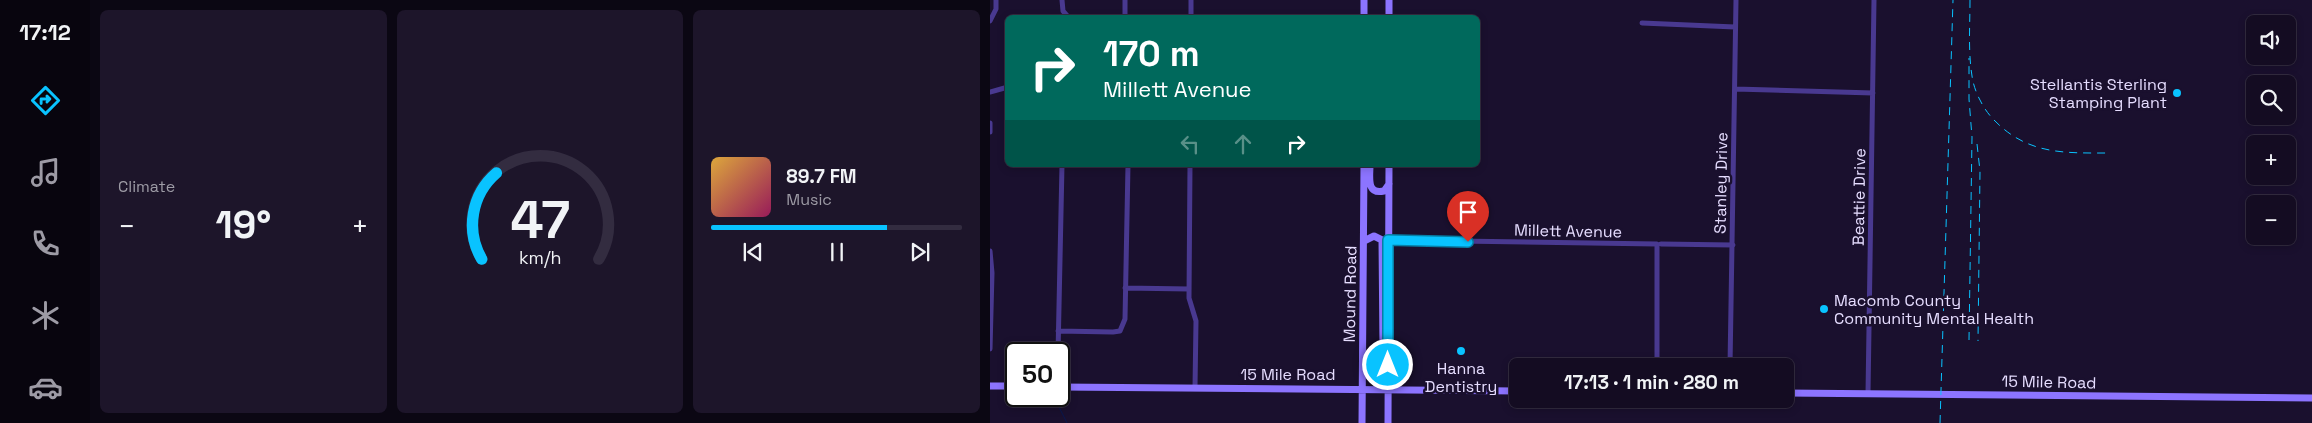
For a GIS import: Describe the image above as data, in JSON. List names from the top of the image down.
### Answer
{
  "streets": {
    "main road": ["Mound Road", "15 Mile Road"],
    "street": ["Stanley Drive", "Beattie Drive", "Millett Avenue"]
  },
  "crossings": [
    ["Stanley Drive", "Millett Avenue"],
    ["Beattie Drive", "15 Mile Road"],
    ["Mound Road", "15 Mile Road"]
  ],
  "places": ["Stellantis Sterling Stamping Plant", "Macomb County Community Mental Health", "Hanna Dentistry"],
  "page": {
    "tabs": "17:12",
    "tile": "Climate",
    "map_buttons": ["+", "−"],
    "turn": ["170 m", "Millett Avenue"],
    "song": ["89.7 FM", "Music"],
    "heat": ["−", "19°", "+"],
    "limit": "50",
    "trip": "17:13 · 1 min · 280 m",
    "gauge": ["47", "km/h"]
  }
}
